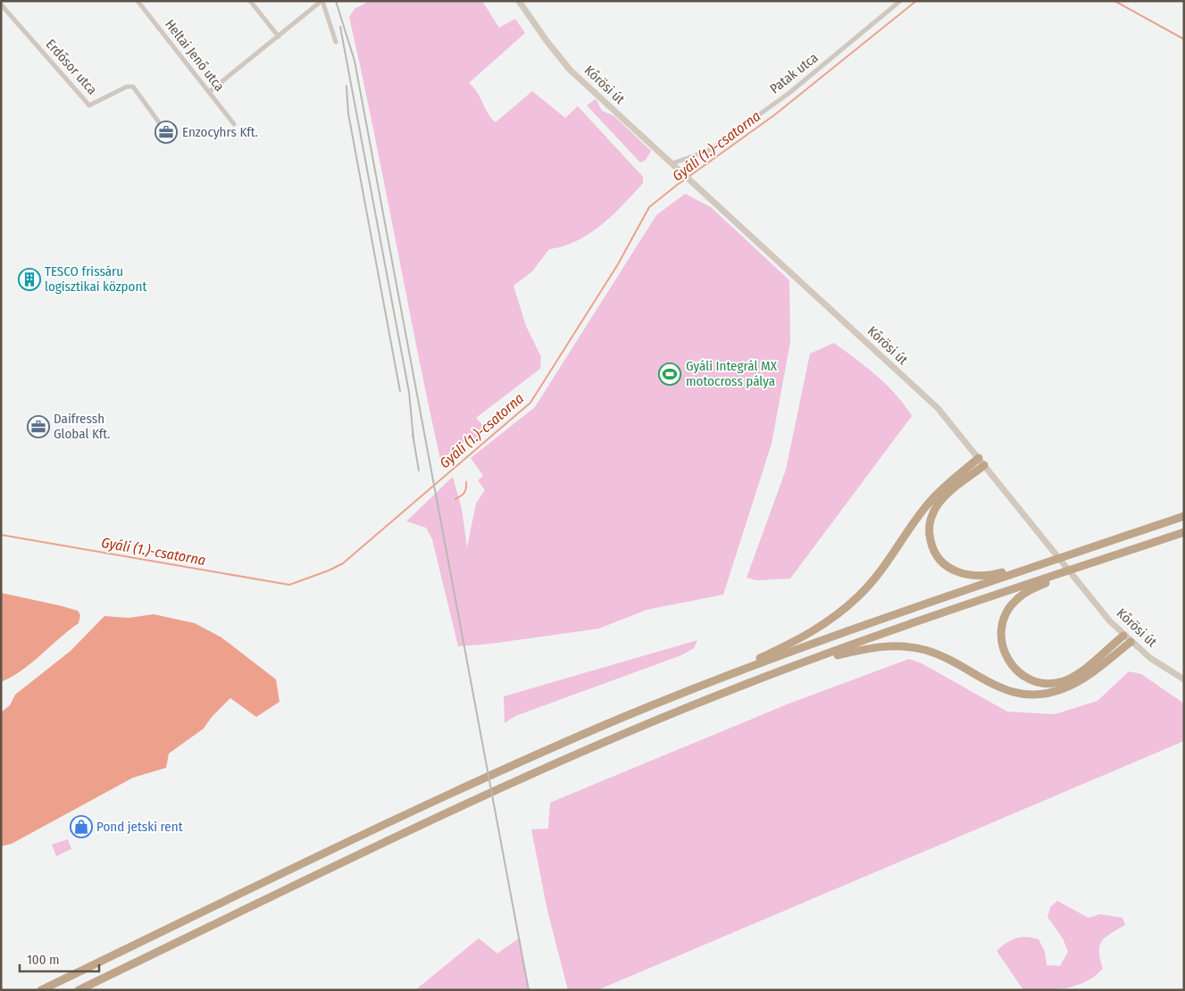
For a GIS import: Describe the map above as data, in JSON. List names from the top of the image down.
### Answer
{
  "streets": {
    "main road": ["Kőrösi út"],
    "street": ["Heltai Jenő utca", "Erdősor utca", "Patak utca"]
  },
  "crossings": [
    ["Patak utca", "Kőrösi út"]
  ],
  "water": ["Gyáli (1.)-csatorna"],
  "places": {
    "office": ["Enzocyhrs Kft.", "Daifressh Global Kft."],
    "building": ["TESCO frissáru logisztikai központ"],
    "sports": ["Gyáli Integrál MX motocross pálya"],
    "shop": ["Pond jetski rent"]
  },
  "scale_bar": "100 m"
}
